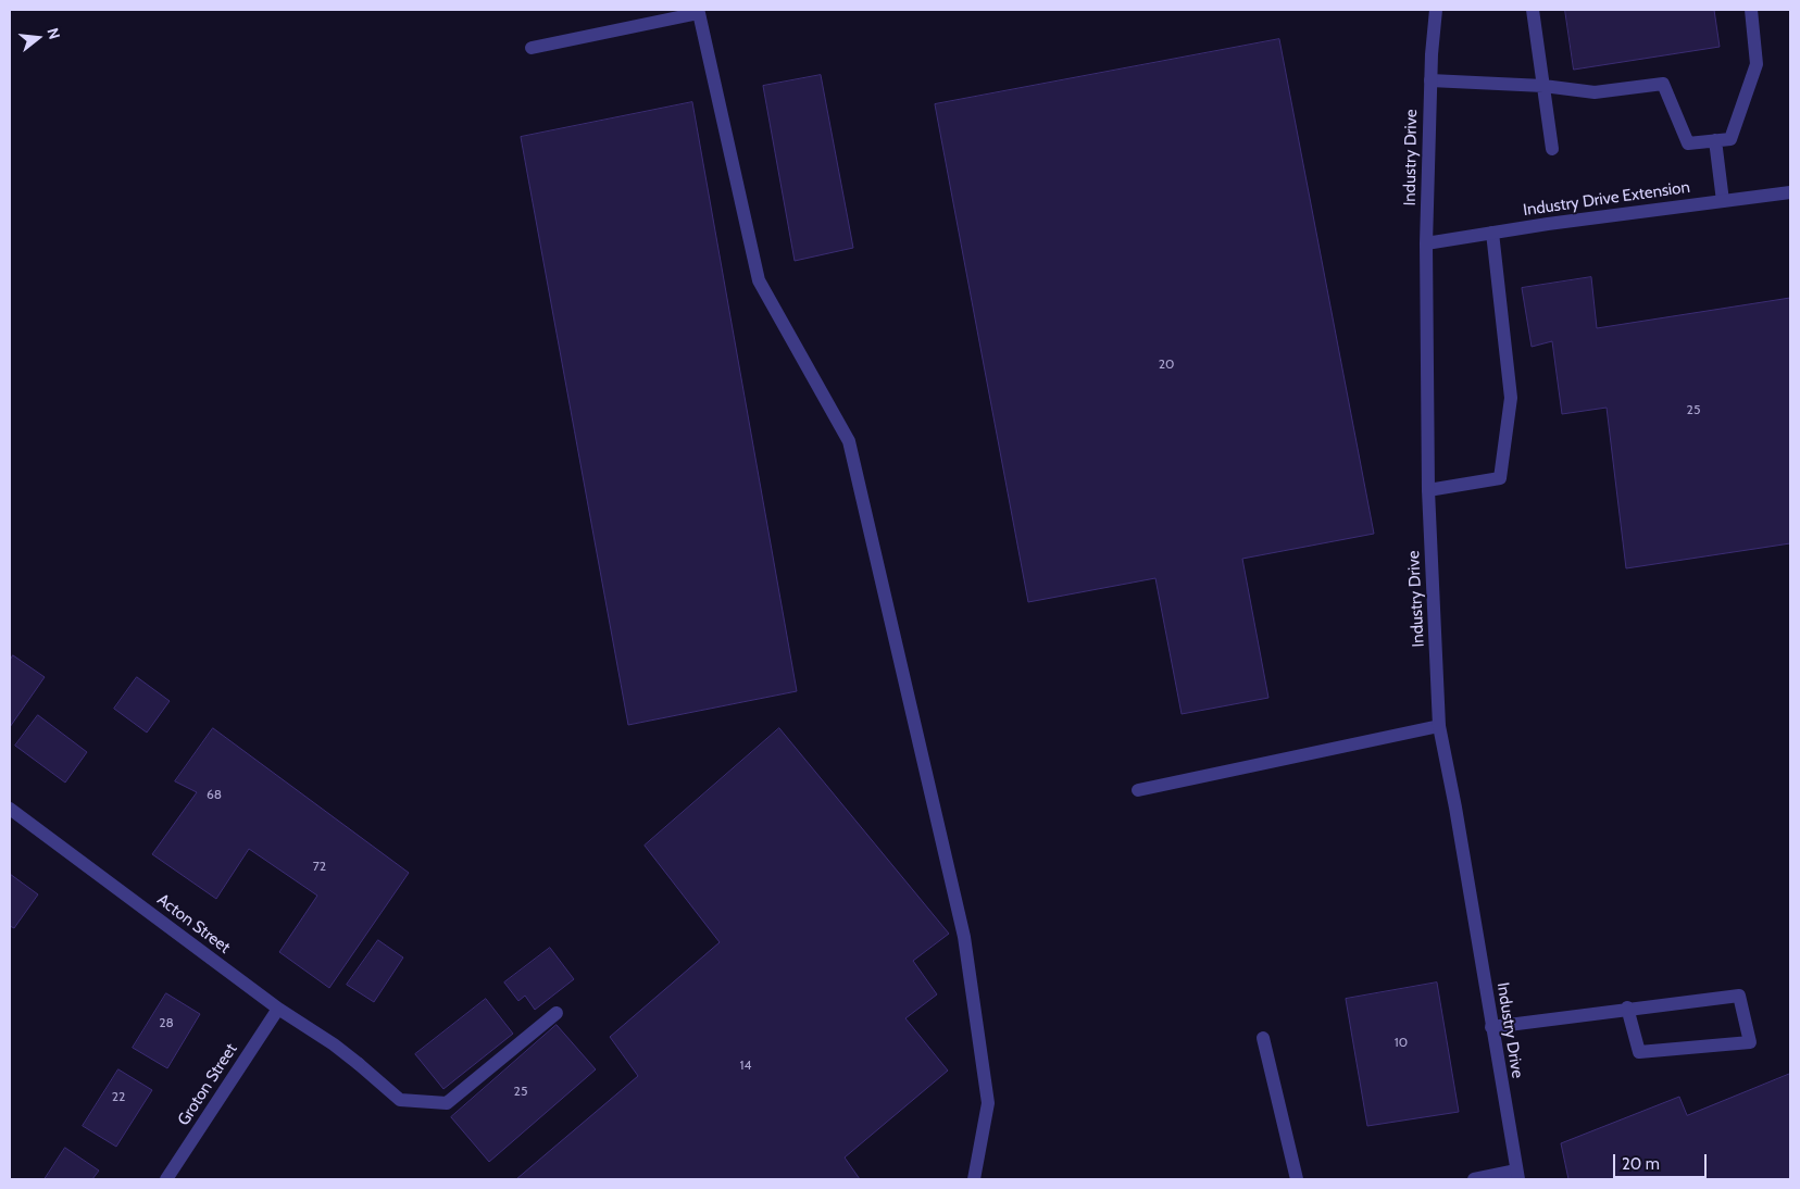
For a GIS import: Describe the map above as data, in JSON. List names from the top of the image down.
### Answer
{
  "streets": {
    "street": [
      "Industry Drive",
      "Industry Drive Extension",
      "Acton Street",
      "Groton Street"
    ]
  },
  "crossings": [
    ["Industry Drive", "Industry Drive Extension"],
    ["Acton Street", "Groton Street"]
  ],
  "house_numbers": [
    "20",
    "25",
    "68",
    "72",
    "28",
    "10",
    "14",
    "25",
    "22"
  ],
  "scale_bar": "20 m",
  "north": "right"
}
